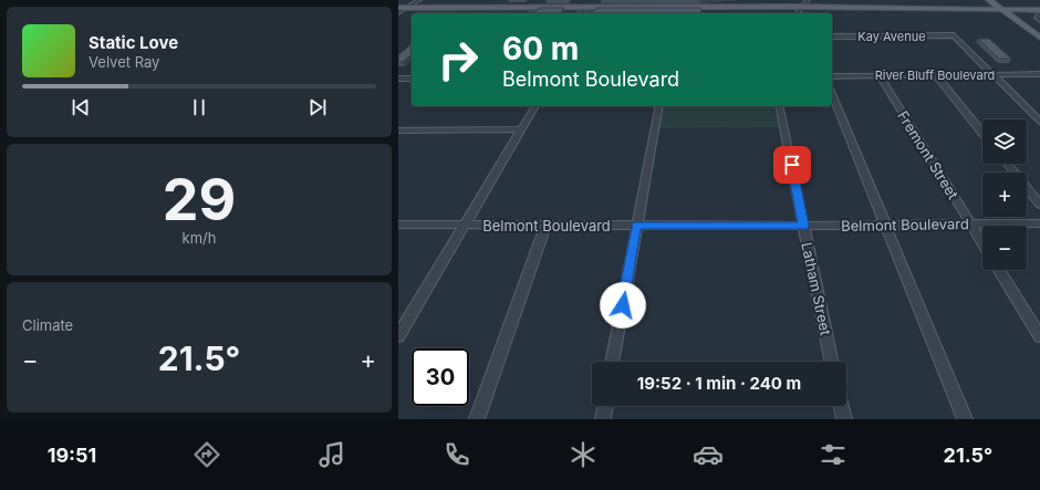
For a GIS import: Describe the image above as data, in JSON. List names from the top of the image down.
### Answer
{
  "streets": {
    "street": [
      "Kay Avenue",
      "River Bluff Boulevard",
      "Fremont Street",
      "Belmont Boulevard",
      "Latham Street"
    ]
  },
  "crossings": [
    ["Kay Avenue", "River Bluff Boulevard"],
    ["River Bluff Boulevard", "Fremont Street"],
    ["Fremont Street", "Belmont Boulevard"],
    ["Belmont Boulevard", "Latham Street"]
  ],
  "page": {
    "turn": ["60 m", "Belmont Boulevard"],
    "song": ["Static Love", "Velvet Ray"],
    "map_buttons": ["+", "−"],
    "tile": [
      ["29", "km/h"],
      "Climate"
    ],
    "heat": ["−", "21.5°", "+"],
    "limit": "30",
    "trip": "19:52 · 1 min · 240 m",
    "tabs": ["19:51", "21.5°"]
  }
}
